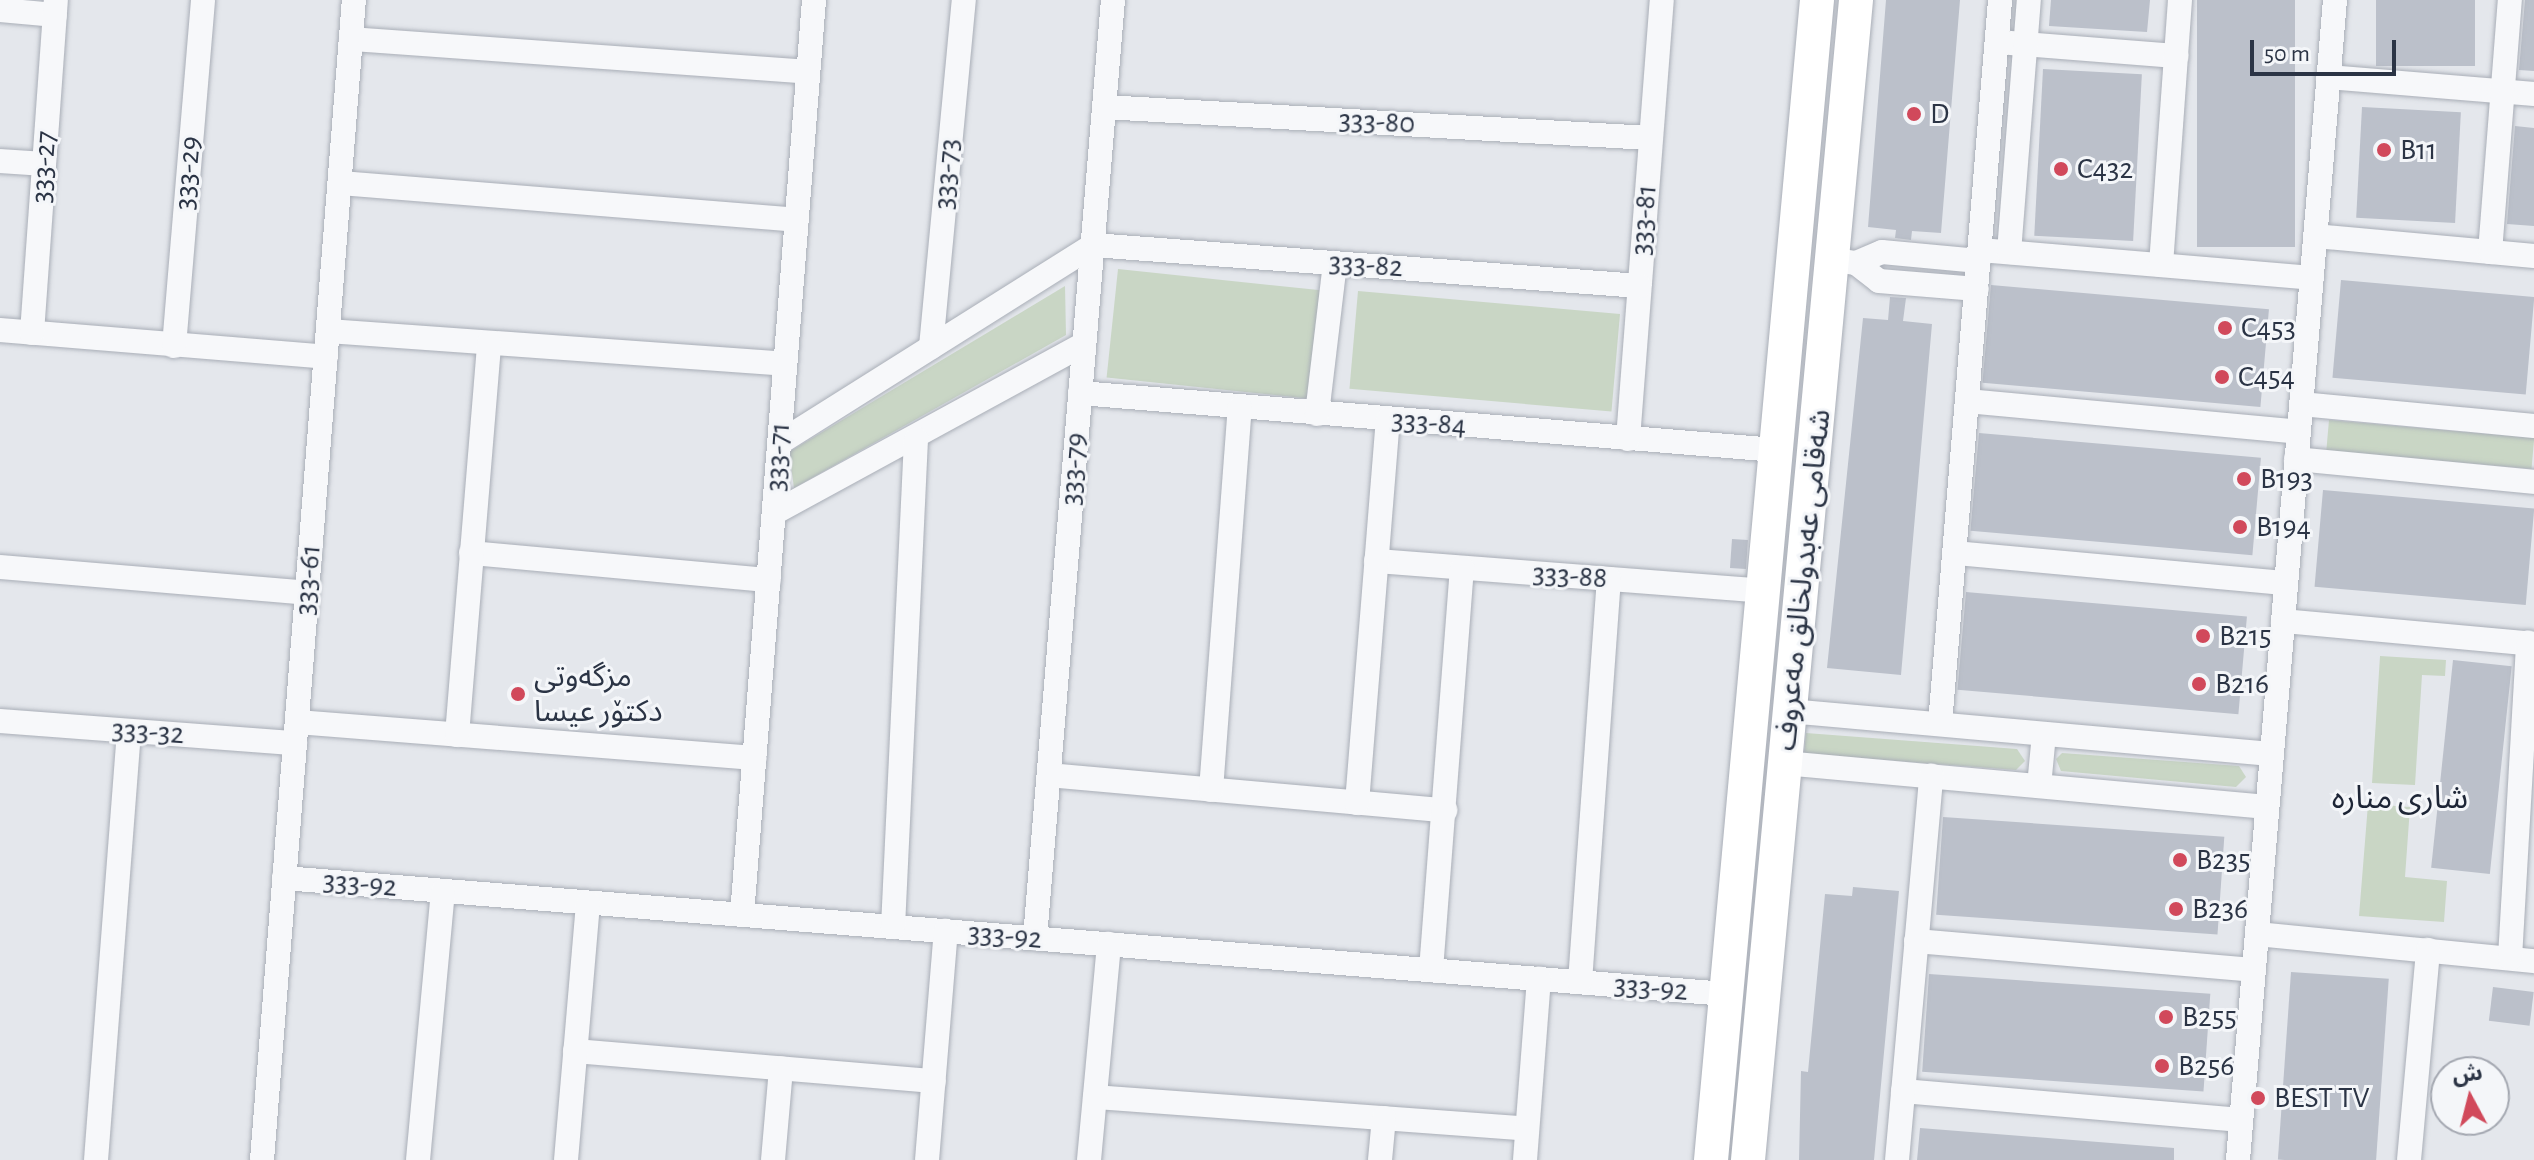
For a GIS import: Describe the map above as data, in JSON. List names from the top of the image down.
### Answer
{
  "streets": {
    "main road": ["شەقامی عەبدولخالق مەعروف"],
    "street": [
      "333-80",
      "333-27",
      "333-29",
      "333-73",
      "333-81",
      "333-82",
      "333-84",
      "333-71",
      "333-79",
      "333-88",
      "333-61",
      "333-32",
      "333-92"
    ]
  },
  "crossings": [
    ["333-80", "333-81"],
    ["333-80", "333-79"],
    ["333-81", "333-82"],
    ["333-81", "333-84"],
    ["333-82", "333-79"],
    ["333-84", "333-79"],
    ["333-84", "شەقامی عەبدولخالق مەعروف"],
    ["333-71", "333-32"],
    ["333-71", "333-92"],
    ["333-79", "333-92"],
    ["333-88", "شەقامی عەبدولخالق مەعروف"],
    ["333-61", "333-32"],
    ["333-61", "333-92"],
    ["شەقامی عەبدولخالق مەعروف", "333-92"]
  ],
  "districts": ["شاری منارە"],
  "places": [
    "D",
    "B11",
    "C432",
    "C453",
    "C454",
    "B193",
    "B194",
    "B215",
    "B216",
    "مزگەوتی دکتۆر عیسا",
    "B235",
    "B236",
    "B255",
    "B256",
    "BEST TV"
  ],
  "scale_bar": "50 m",
  "north": "top"
}
